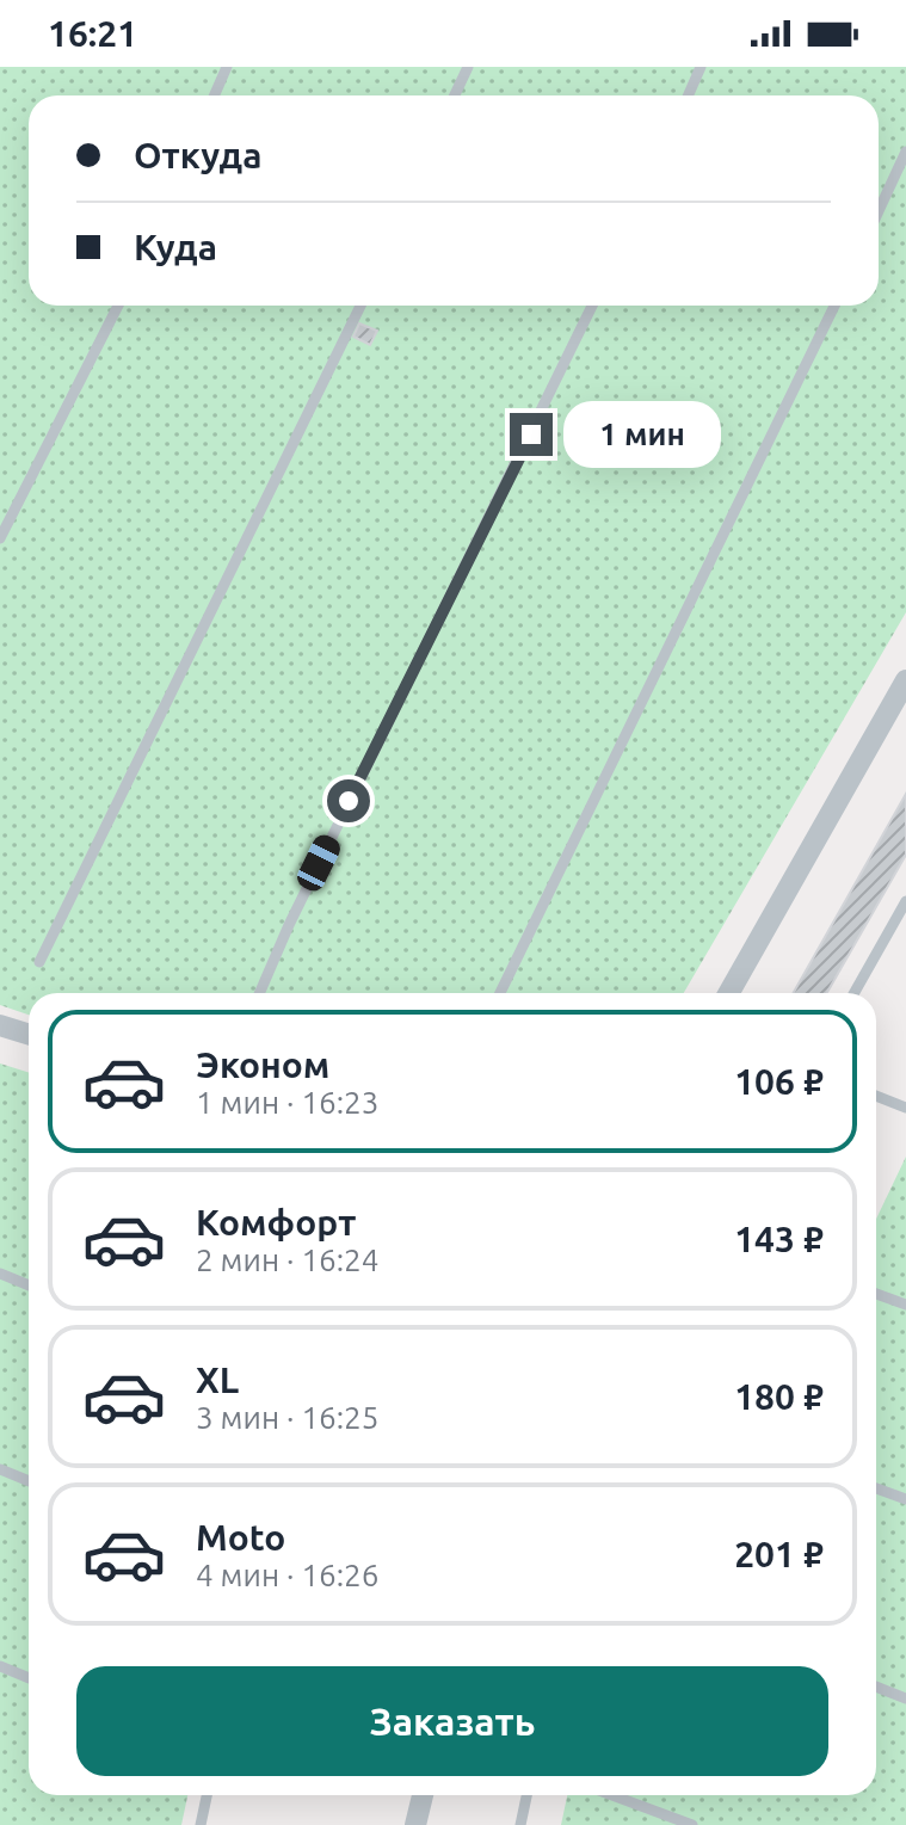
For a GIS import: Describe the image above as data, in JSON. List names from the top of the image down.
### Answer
{
  "page": {
    "status": "16:21",
    "banner": ["Откуда", "Куда"],
    "bubble": "1 мин",
    "list": [
      {
        "name": "Эконом",
        "note": "1 мин · 16:23",
        "value": "106 ₽"
      },
      {
        "name": "Комфорт",
        "note": "2 мин · 16:24",
        "value": "143 ₽"
      },
      {
        "name": "XL",
        "note": "3 мин · 16:25",
        "value": "180 ₽"
      },
      {
        "name": "Moto",
        "note": "4 мин · 16:26",
        "value": "201 ₽"
      }
    ],
    "buttons": "Заказать"
  }
}
